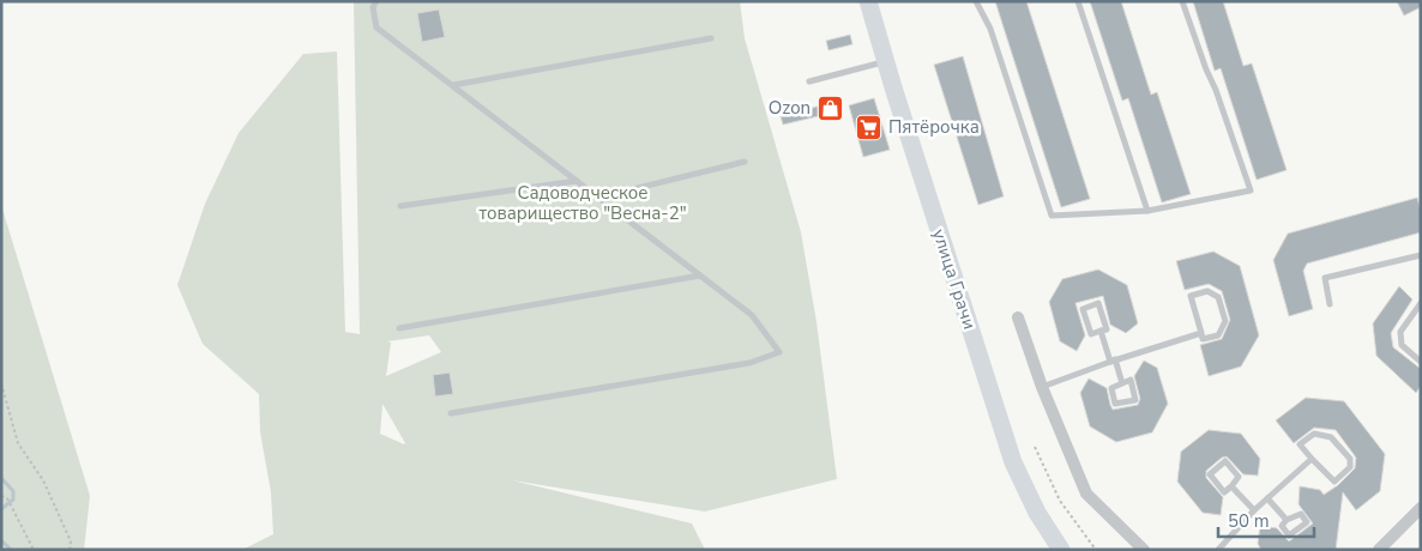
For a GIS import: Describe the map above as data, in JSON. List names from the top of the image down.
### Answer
{
  "streets": {
    "street": ["улица Грачи"]
  },
  "parks": ["Садоводческое товарищество \"Весна-2\""],
  "places": {
    "shop": ["Ozon"],
    "supermarket": ["Пятёрочка"]
  },
  "scale_bar": "50 m"
}
